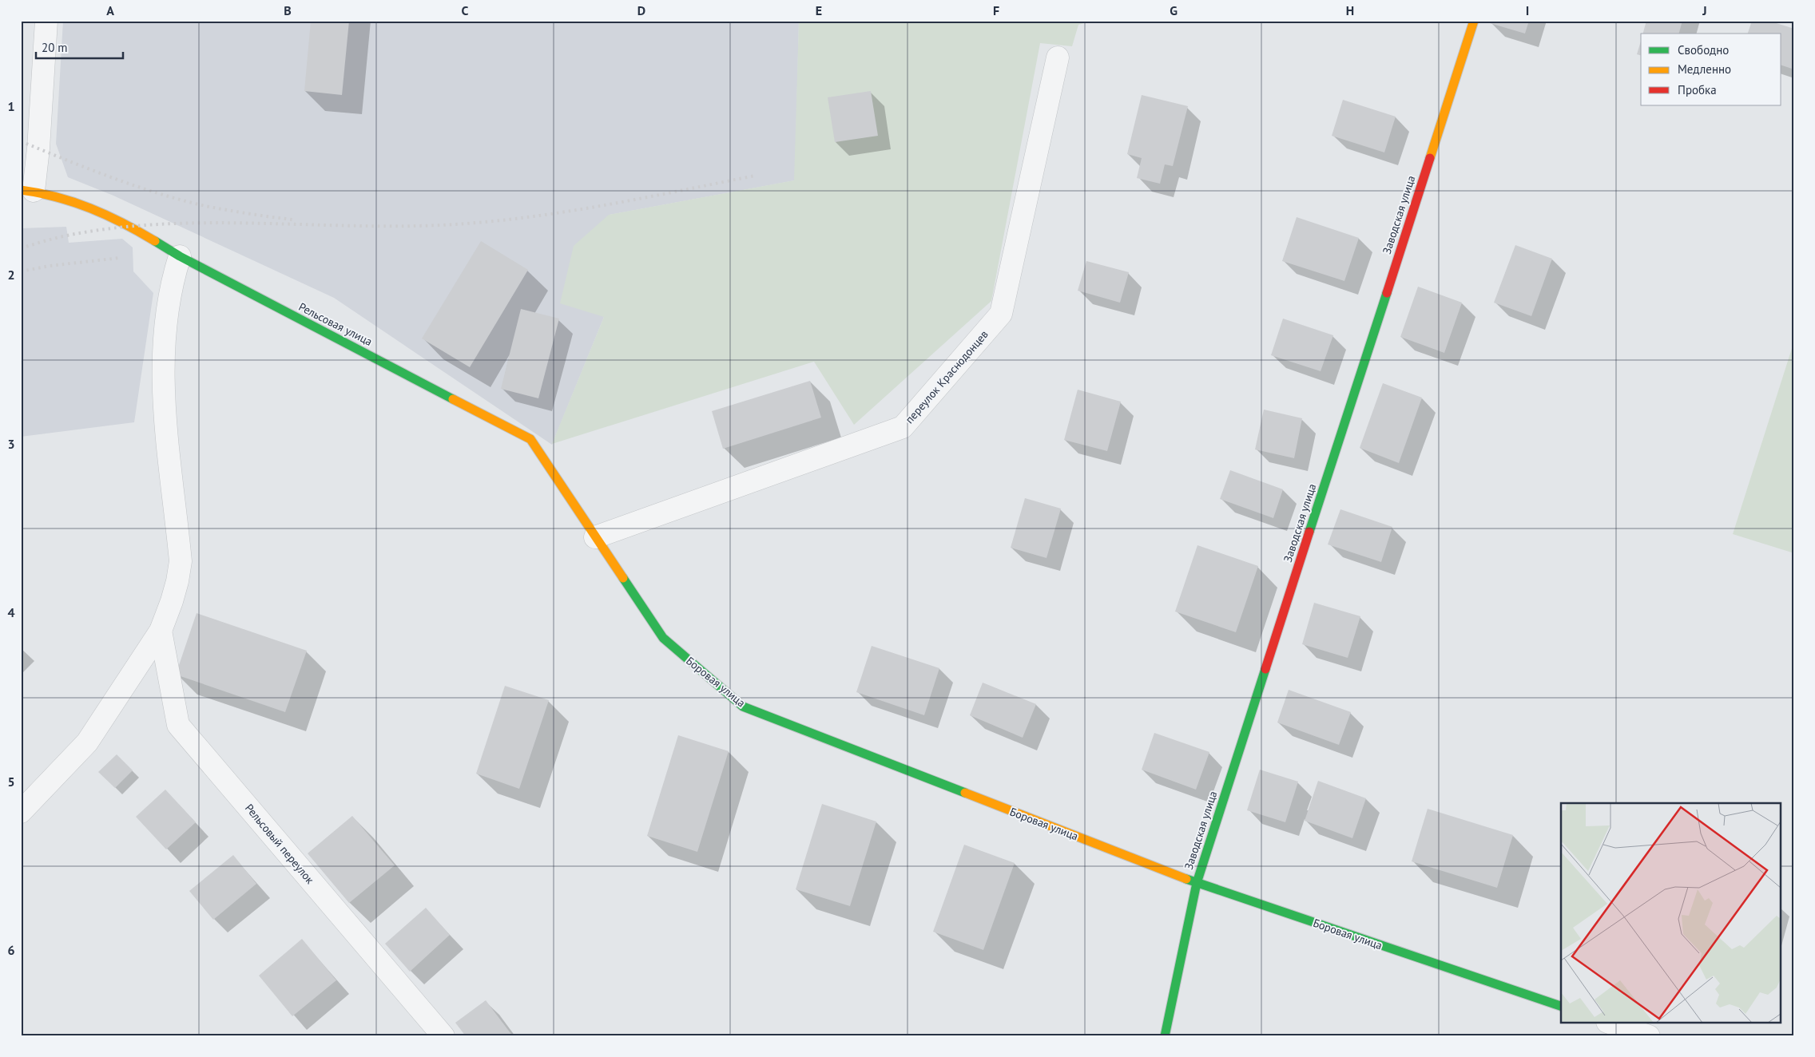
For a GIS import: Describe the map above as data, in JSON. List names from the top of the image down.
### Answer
{
  "streets": {
    "street": [
      "Заводская улица",
      "Рельсовая улица",
      "переулок Краснодонцев",
      "Боровая улица",
      "Рельсовый переулок"
    ]
  },
  "crossings": [
    ["Заводская улица", "Боровая улица"],
    ["Рельсовая улица", "переулок Краснодонцев"],
    ["Рельсовая улица", "Боровая улица"],
    ["переулок Краснодонцев", "Боровая улица"]
  ],
  "legend": ["Свободно", "Медленно", "Пробка"],
  "scale_bar": "20 m",
  "grid": {
    "columns": [
      "A",
      "B",
      "C",
      "D",
      "E",
      "F",
      "G",
      "H",
      "I",
      "J"
    ],
    "rows": [
      "1",
      "2",
      "3",
      "4",
      "5",
      "6"
    ]
  }
}
